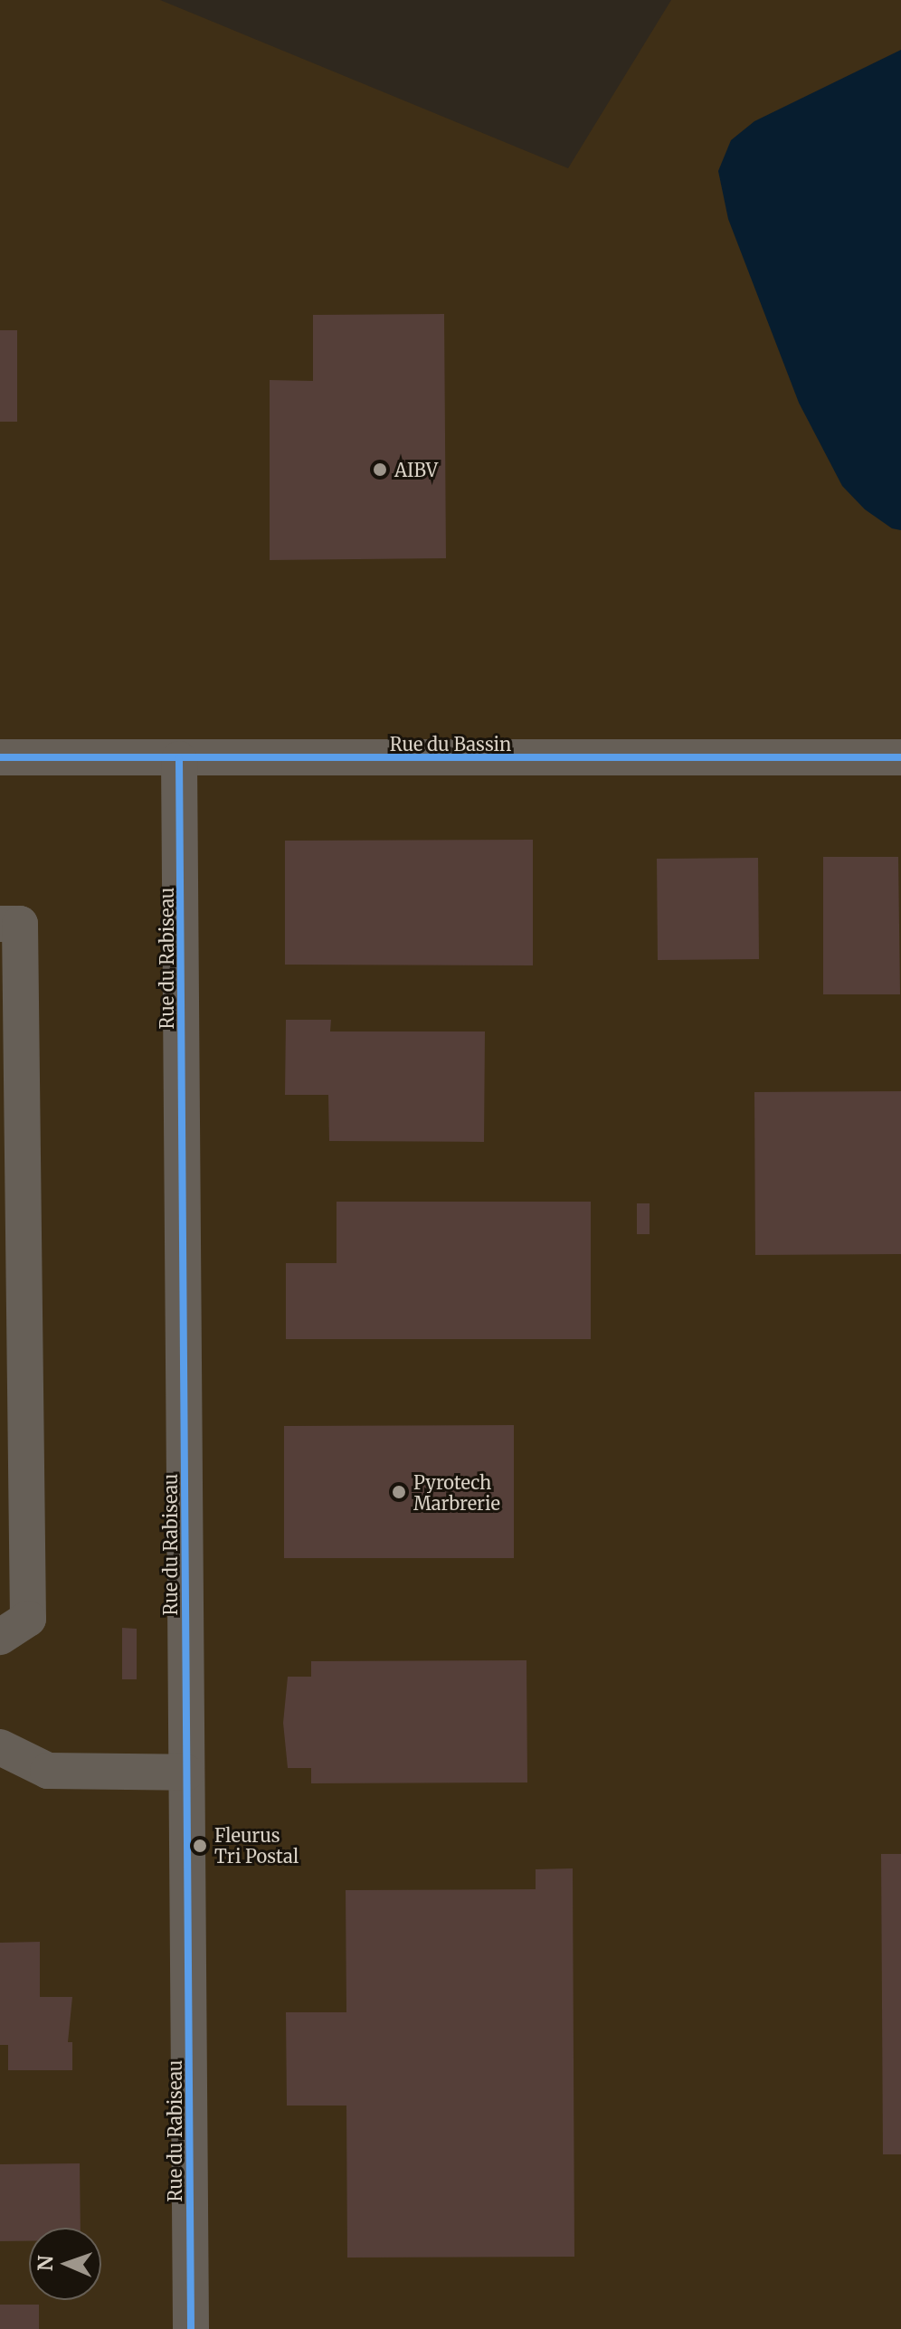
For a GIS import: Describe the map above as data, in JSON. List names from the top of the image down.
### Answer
{
  "streets": {
    "street": ["Rue du Bassin", "Rue du Rabiseau"]
  },
  "crossings": [
    ["Rue du Bassin", "Rue du Rabiseau"]
  ],
  "places": ["AIBV", "Pyrotech Marbrerie", "Fleurus Tri Postal"],
  "north": "left"
}
